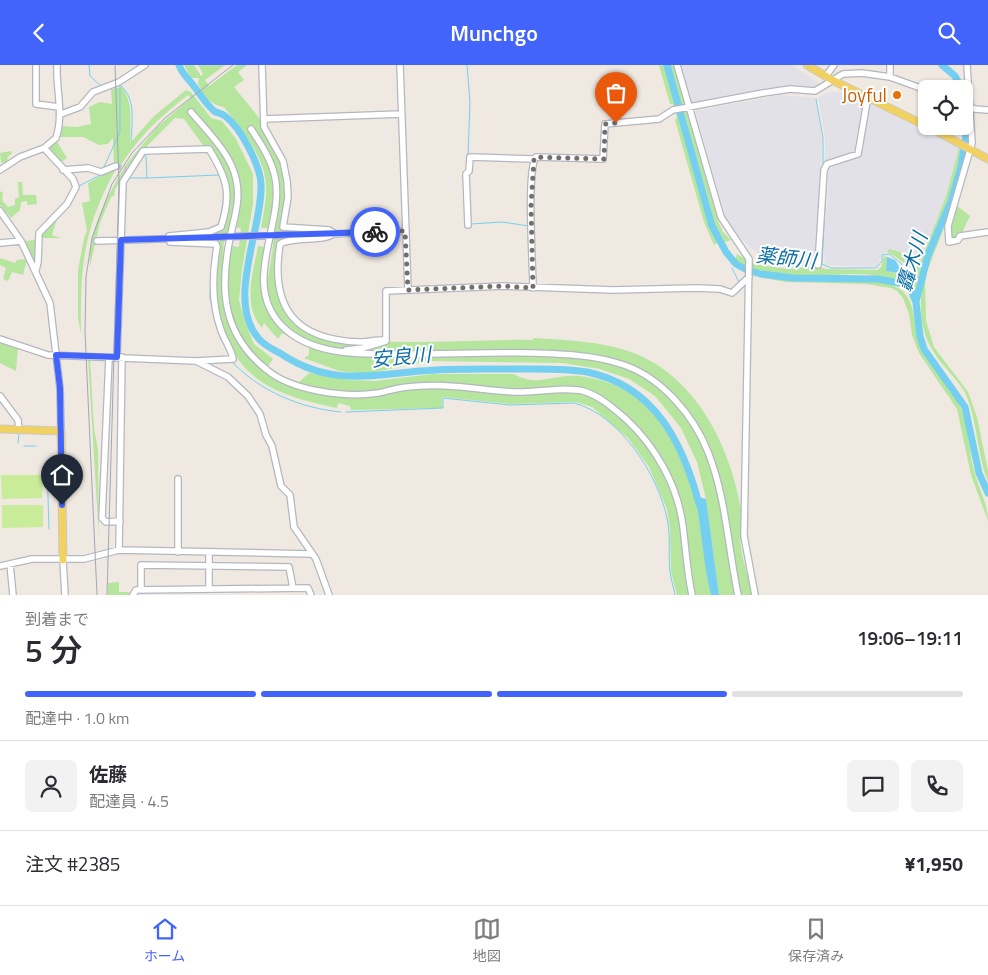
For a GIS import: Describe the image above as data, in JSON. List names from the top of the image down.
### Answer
{
  "water": ["薬師川", "轟木川", "安良川"],
  "places": ["Joyful"],
  "page": {
    "header": "Munchgo",
    "heading": ["5 分", "到着まで", "19:06–19:11"],
    "panel": [
      "佐藤",
      "配達員 · 4.5",
      "注文 #2385",
      "¥1,950"
    ],
    "bar": "配達中 · 1.0 km",
    "tabs": ["ホーム", "地図", "保存済み"]
  }
}
